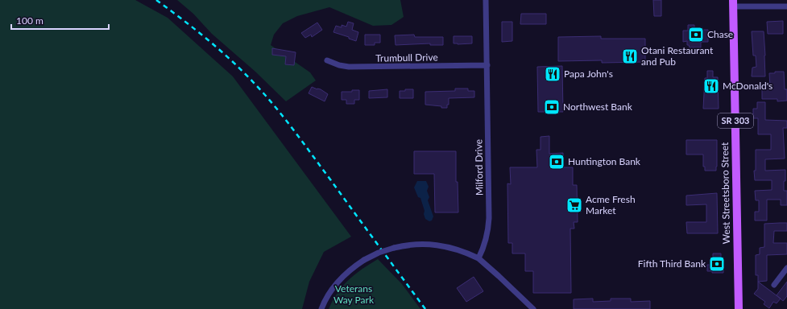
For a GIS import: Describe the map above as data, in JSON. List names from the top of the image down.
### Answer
{
  "streets": {
    "main road": ["SR 303", "West Streetsboro Street"],
    "street": ["Trumbull Drive", "Milford Drive"]
  },
  "crossings": [
    ["Trumbull Drive", "Milford Drive"]
  ],
  "parks": ["Veterans Way Park"],
  "places": {
    "bank": [
      "Chase",
      "Northwest Bank",
      "Huntington Bank",
      "Fifth Third Bank"
    ],
    "restaurant": ["Otani Restaurant and Pub", "Papa John's", "McDonald's"],
    "supermarket": ["Acme Fresh Market"]
  },
  "scale_bar": "100 m"
}
